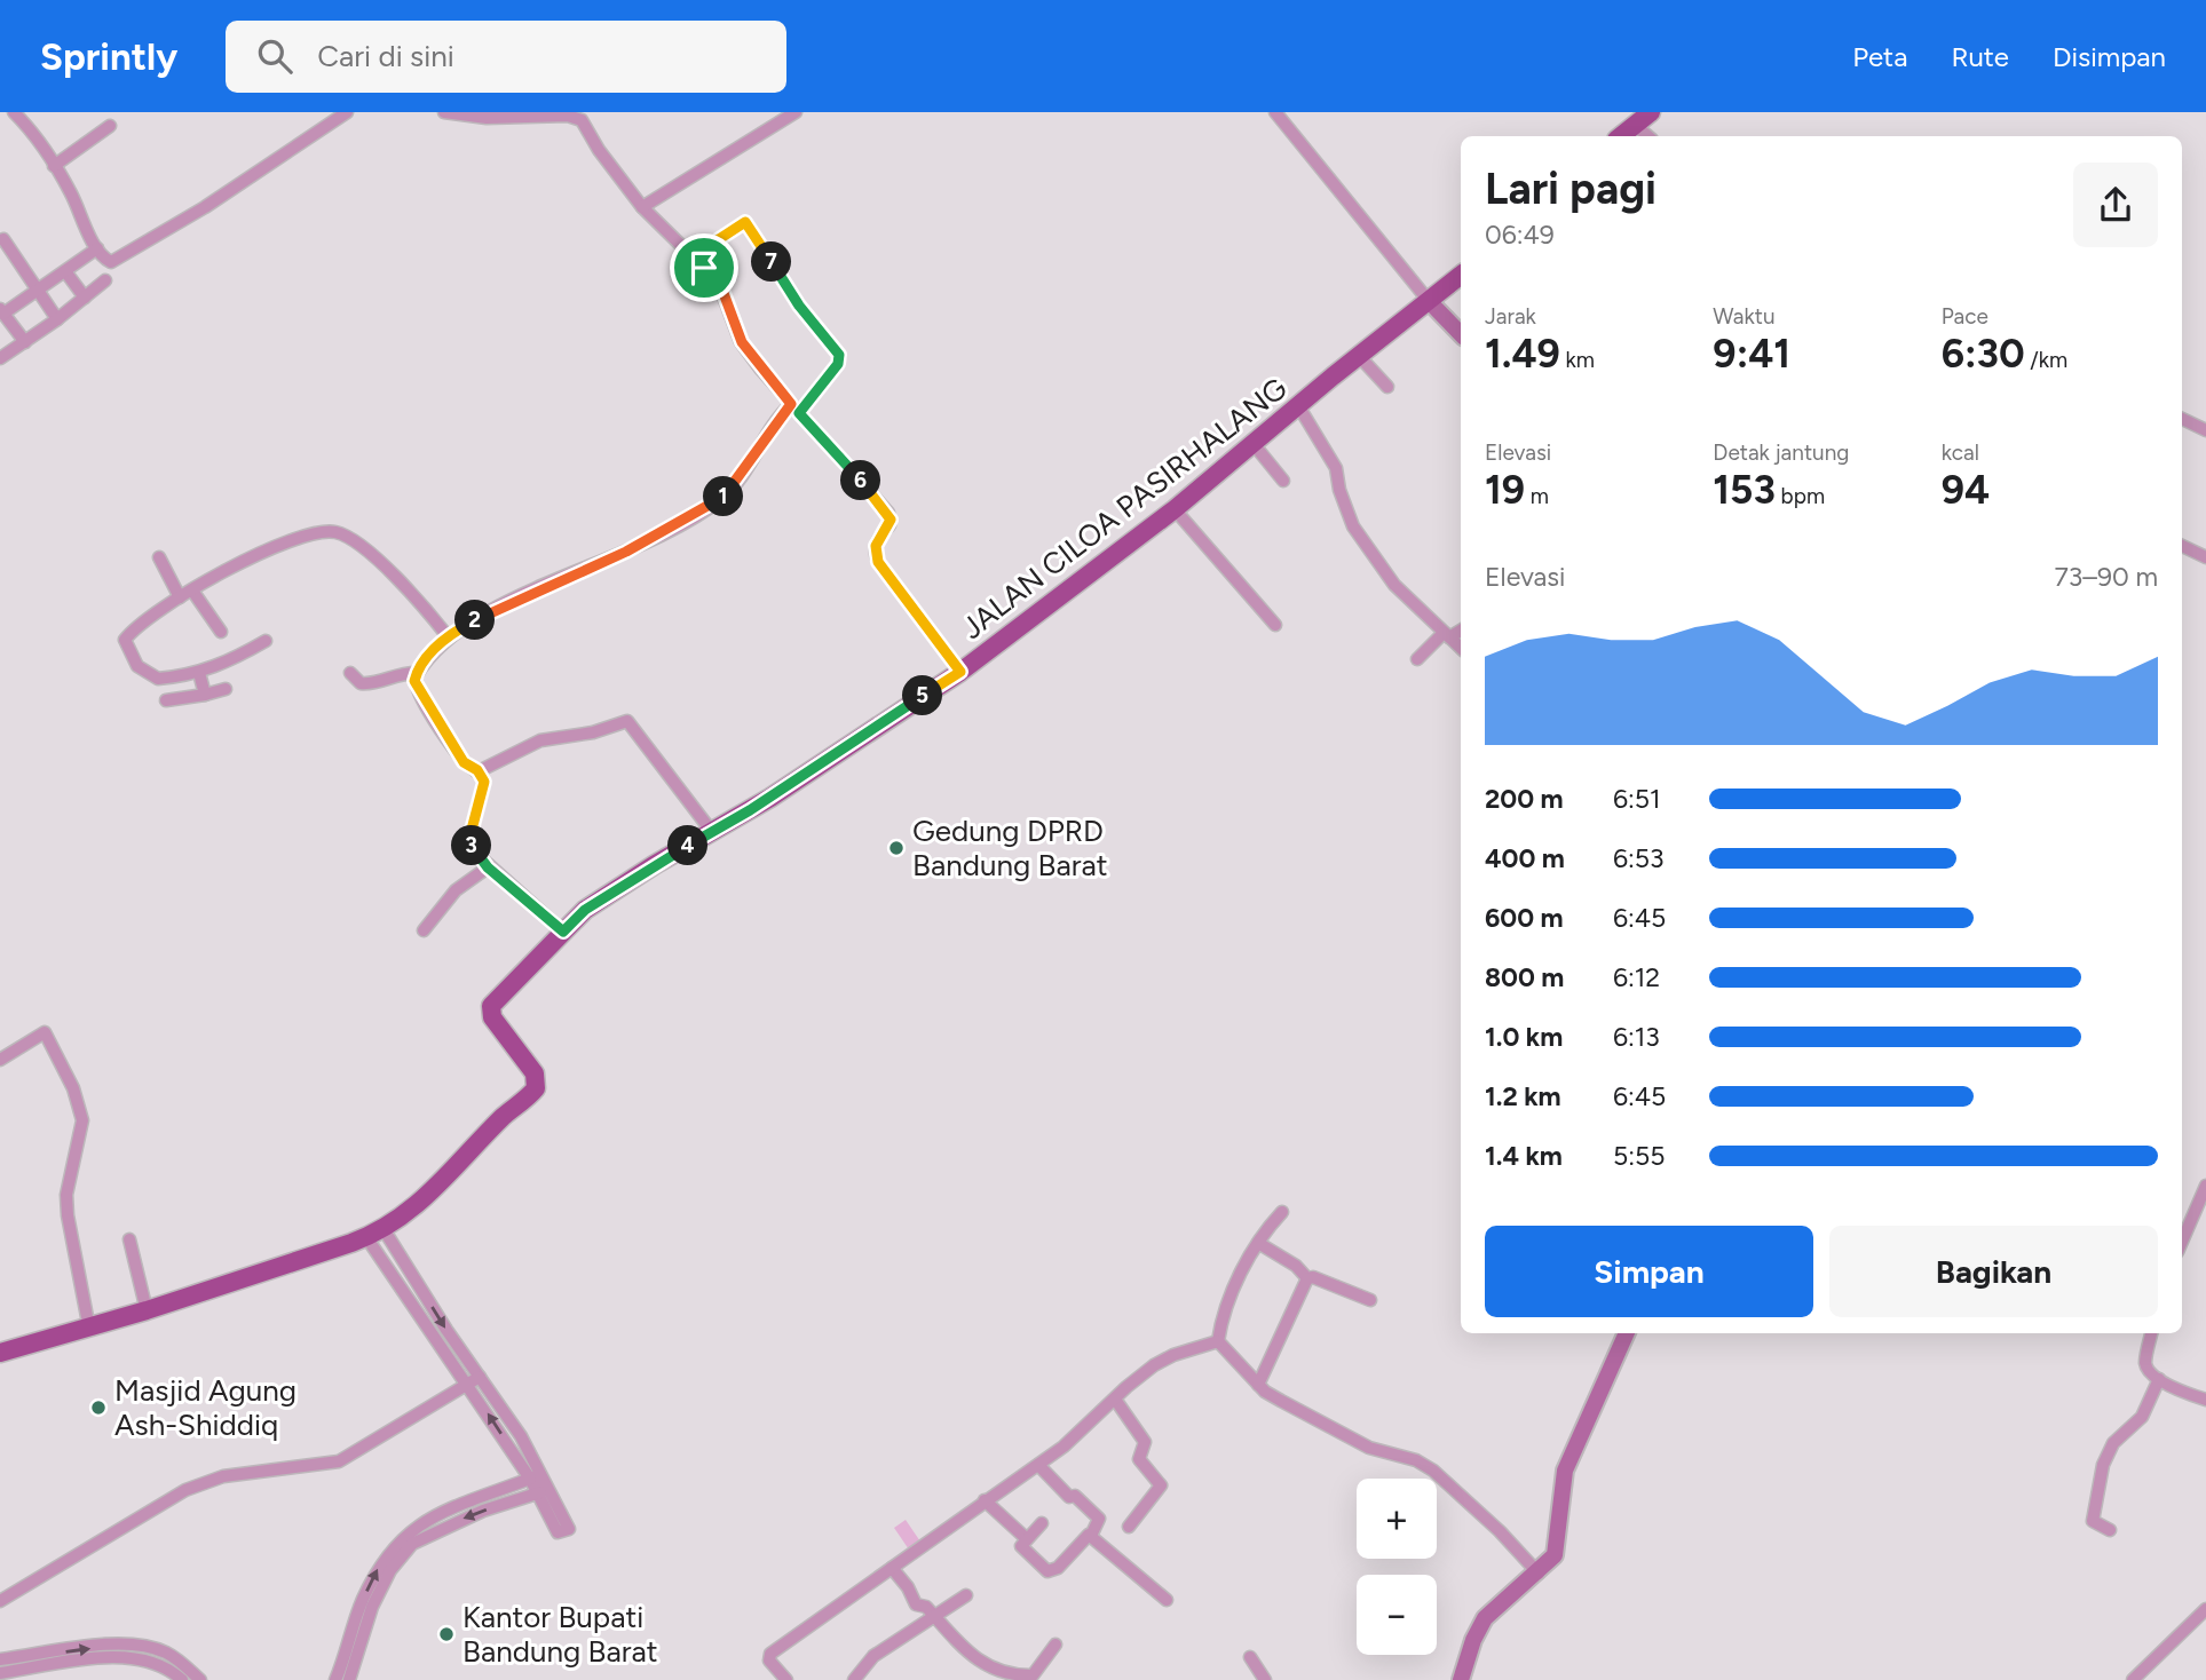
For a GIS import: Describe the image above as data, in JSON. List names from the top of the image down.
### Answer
{
  "streets": {
    "main road": ["JALAN CILOA PASIRHALANG"]
  },
  "places": ["Gedung DPRD Bandung Barat", "Masjid Agung Ash-Shiddiq", "Kantor Bupati Bandung Barat"],
  "page": {
    "header": "Sprintly",
    "search": "Cari di sini",
    "nav": ["Peta", "Rute", "Disimpan"],
    "heading": ["Lari pagi", "06:49"],
    "pins": [
      "7",
      "6",
      "1",
      "2",
      "5",
      "3",
      "4"
    ],
    "stats": [
      ["Jarak", "1.49 km"],
      ["Waktu", "9:41"],
      ["Pace", "6:30 /km"],
      ["Elevasi", "19 m"],
      ["Detak jantung", "153 bpm"],
      ["kcal", "94"]
    ],
    "chart": ["Elevasi", "73–90 m"],
    "list": [
      {
        "name": "200 m",
        "note": "6:51"
      },
      {
        "name": "400 m",
        "note": "6:53"
      },
      {
        "name": "600 m",
        "note": "6:45"
      },
      {
        "name": "800 m",
        "note": "6:12"
      },
      {
        "name": "1.0 km",
        "note": "6:13"
      },
      {
        "name": "1.2 km",
        "note": "6:45"
      },
      {
        "name": "1.4 km",
        "note": "5:55"
      }
    ],
    "buttons": ["Simpan", "Bagikan"],
    "map_buttons": ["+", "−"]
  }
}
